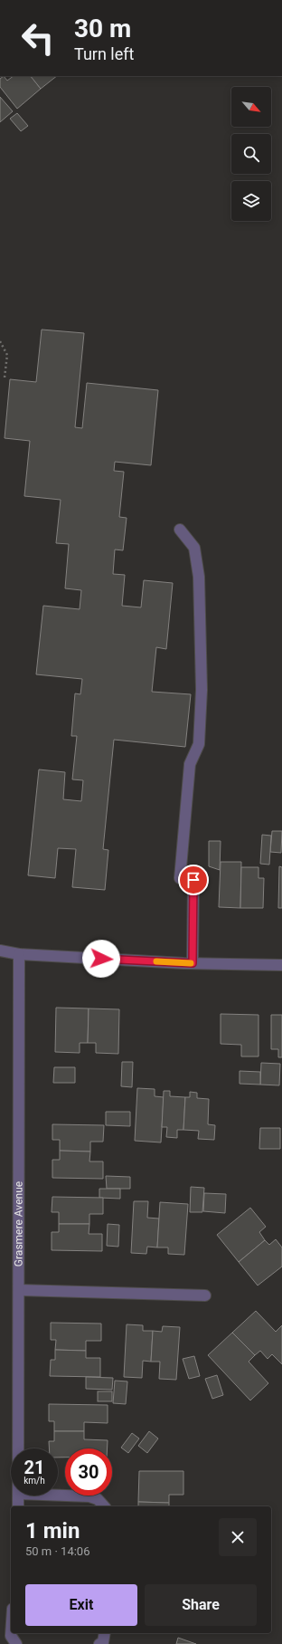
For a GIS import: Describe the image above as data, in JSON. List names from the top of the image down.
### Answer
{
  "streets": {
    "street": ["Grasmere Avenue"]
  },
  "north": "bottom right",
  "page": {
    "turn": ["30 m", "Turn left"],
    "speed": "21 km/h",
    "limit": "30",
    "heading": ["1 min", "50 m · 14:06"],
    "buttons": ["Exit", "Share"]
  }
}
